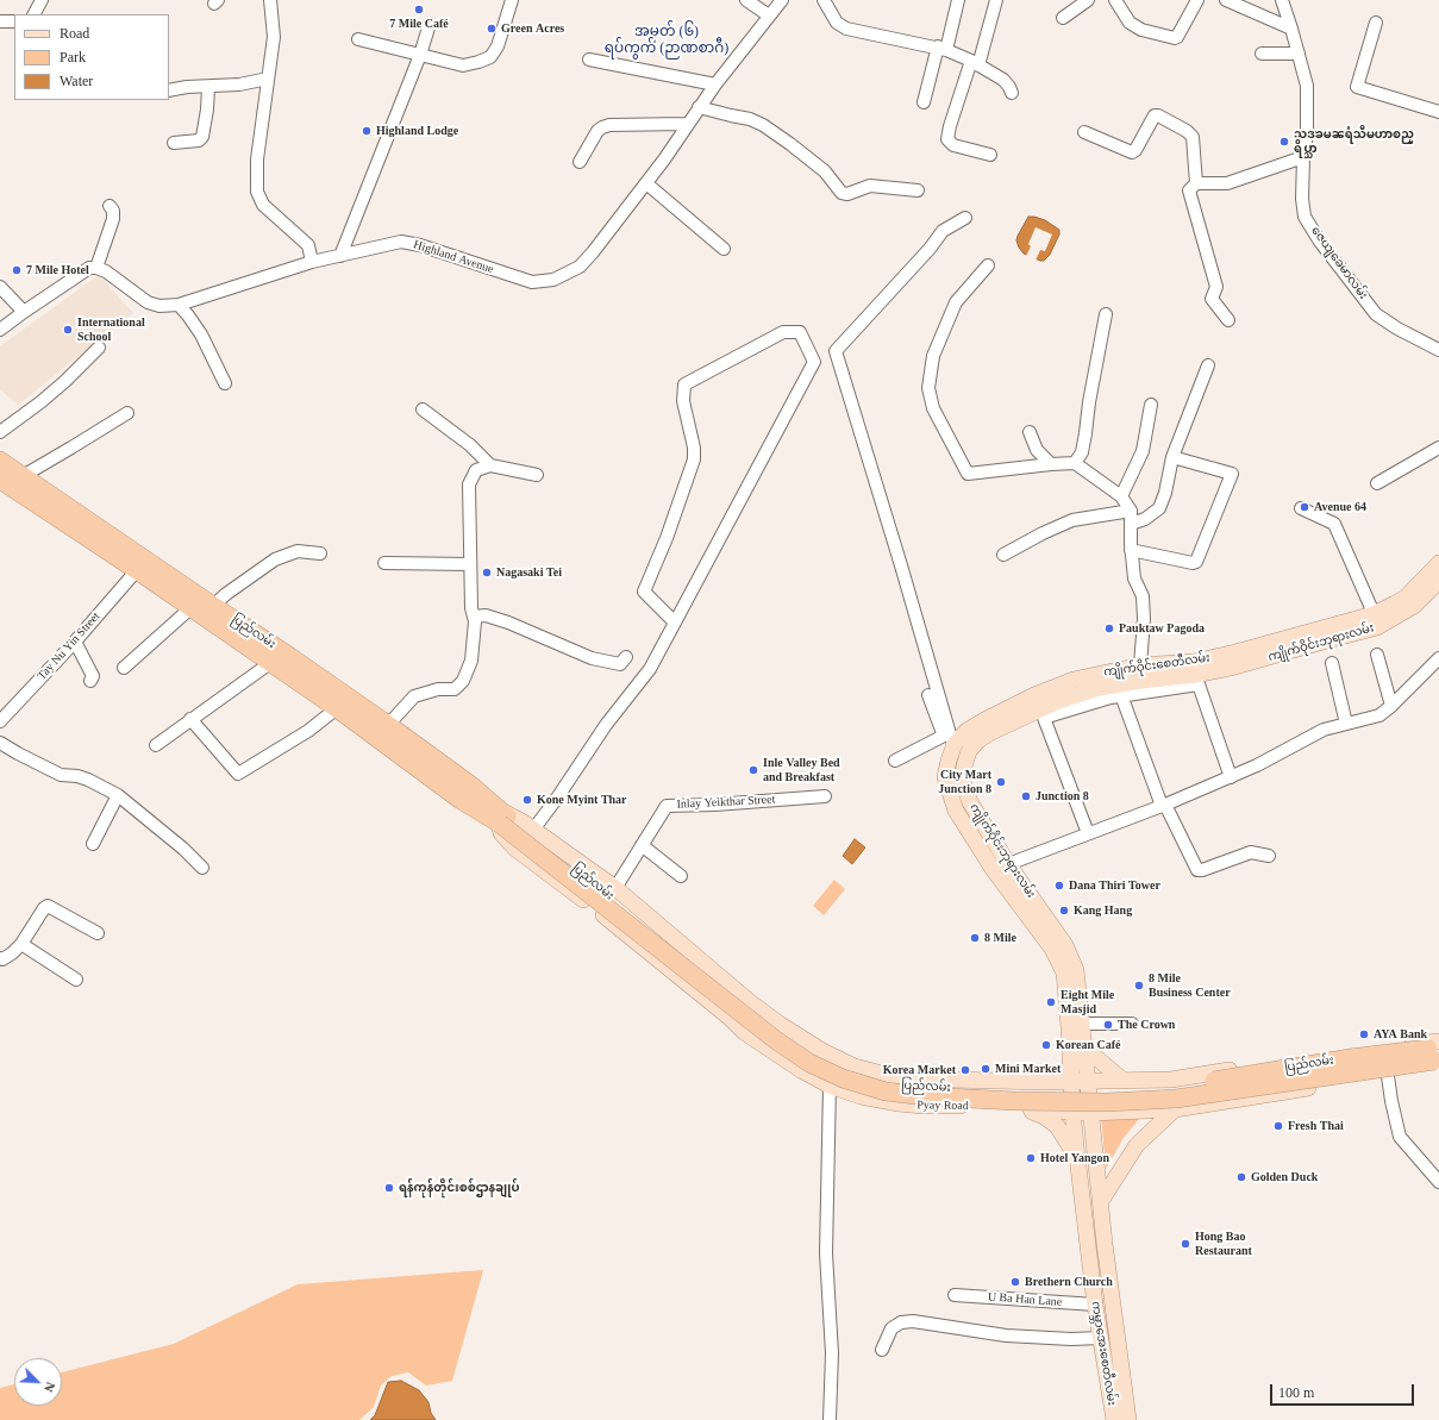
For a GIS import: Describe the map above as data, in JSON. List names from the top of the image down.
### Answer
{
  "streets": {
    "highway": ["ပြည်လမ်း"],
    "main road": [
      "ကျိုက်ဝိုင်းဘုရားလမ်း",
      "ကျိုက်ဝိုင်းစေတီလမ်း",
      "Pyay Road",
      "ကမ္ဘာအေးစေတီလမ်း"
    ],
    "street": [
      "Highland Avenue",
      "ဇေယျခေမာလမ်း",
      "Tay Nu Yin Street",
      "Inlay Yeikthar Street",
      "U Ba Han Lane"
    ]
  },
  "crossings": [
    ["ပြည်လမ်း", "Tay Nu Yin Street"],
    ["ပြည်လမ်း", "ကျိုက်ဝိုင်းစေတီလမ်း"],
    ["ပြည်လမ်း", "Inlay Yeikthar Street"],
    ["ပြည်လမ်း", "Pyay Road"],
    ["ပြည်လမ်း", "ကမ္ဘာအေးစေတီလမ်း"],
    ["ကျိုက်ဝိုင်းဘုရားလမ်း", "ကျိုက်ဝိုင်းစေတီလမ်း"],
    ["ကျိုက်ဝိုင်းစေတီလမ်း", "ကမ္ဘာအေးစေတီလမ်း"],
    ["U Ba Han Lane", "ကမ္ဘာအေးစေတီလမ်း"]
  ],
  "districts": ["အမှတ် (၆) ရပ်ကွက် (ဉာဏစာဂီ)"],
  "places": [
    "7 Mile Café",
    "Green Acres",
    "Highland Lodge",
    "သဒၶမၼရံသီမဟာစည္ ရိပ္သာ",
    "7 Mile Hotel",
    "International School",
    "Avenue 64",
    "Nagasaki Tei",
    "Pauktaw Pagoda",
    "Inle Valley Bed and Breakfast",
    "City Mart Junction 8",
    "Junction 8",
    "Kone Myint Thar",
    "Dana Thiri Tower",
    "Kang Hang",
    "8 Mile",
    "8 Mile Business Center",
    "Eight Mile Masjid",
    "The Crown",
    "AYA Bank",
    "Korean Café",
    "Mini Market",
    "Korea Market",
    "Fresh Thai",
    "Hotel Yangon",
    "Golden Duck",
    "ရန်ကုန်တိုင်းစစ်ဌာနချုပ်",
    "Hong Bao Restaurant",
    "Brethern Church"
  ],
  "legend": ["Road", "Park", "Water"],
  "scale_bar": "100 m",
  "north": "bottom right"
}
